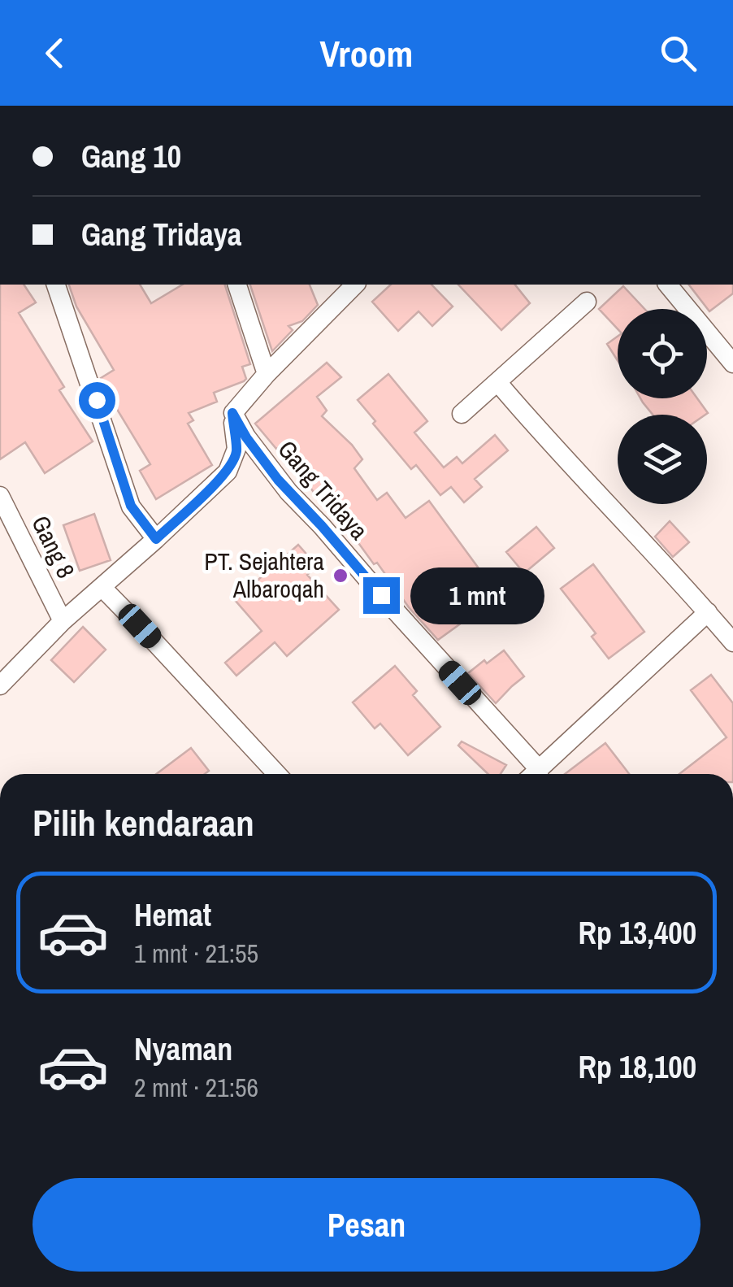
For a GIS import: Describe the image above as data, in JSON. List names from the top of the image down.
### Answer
{
  "streets": {
    "street": ["Gang Tridaya", "Gang 8"]
  },
  "places": ["PT. Sejahtera Albaroqah"],
  "page": {
    "header": "Vroom",
    "banner": ["Gang 10", "Gang Tridaya"],
    "bubble": "1 mnt",
    "heading": "Pilih kendaraan",
    "list": [
      {
        "name": "Hemat",
        "note": "1 mnt · 21:55",
        "value": "Rp 13,400"
      },
      {
        "name": "Nyaman",
        "note": "2 mnt · 21:56",
        "value": "Rp 18,100"
      }
    ],
    "buttons": "Pesan"
  }
}
